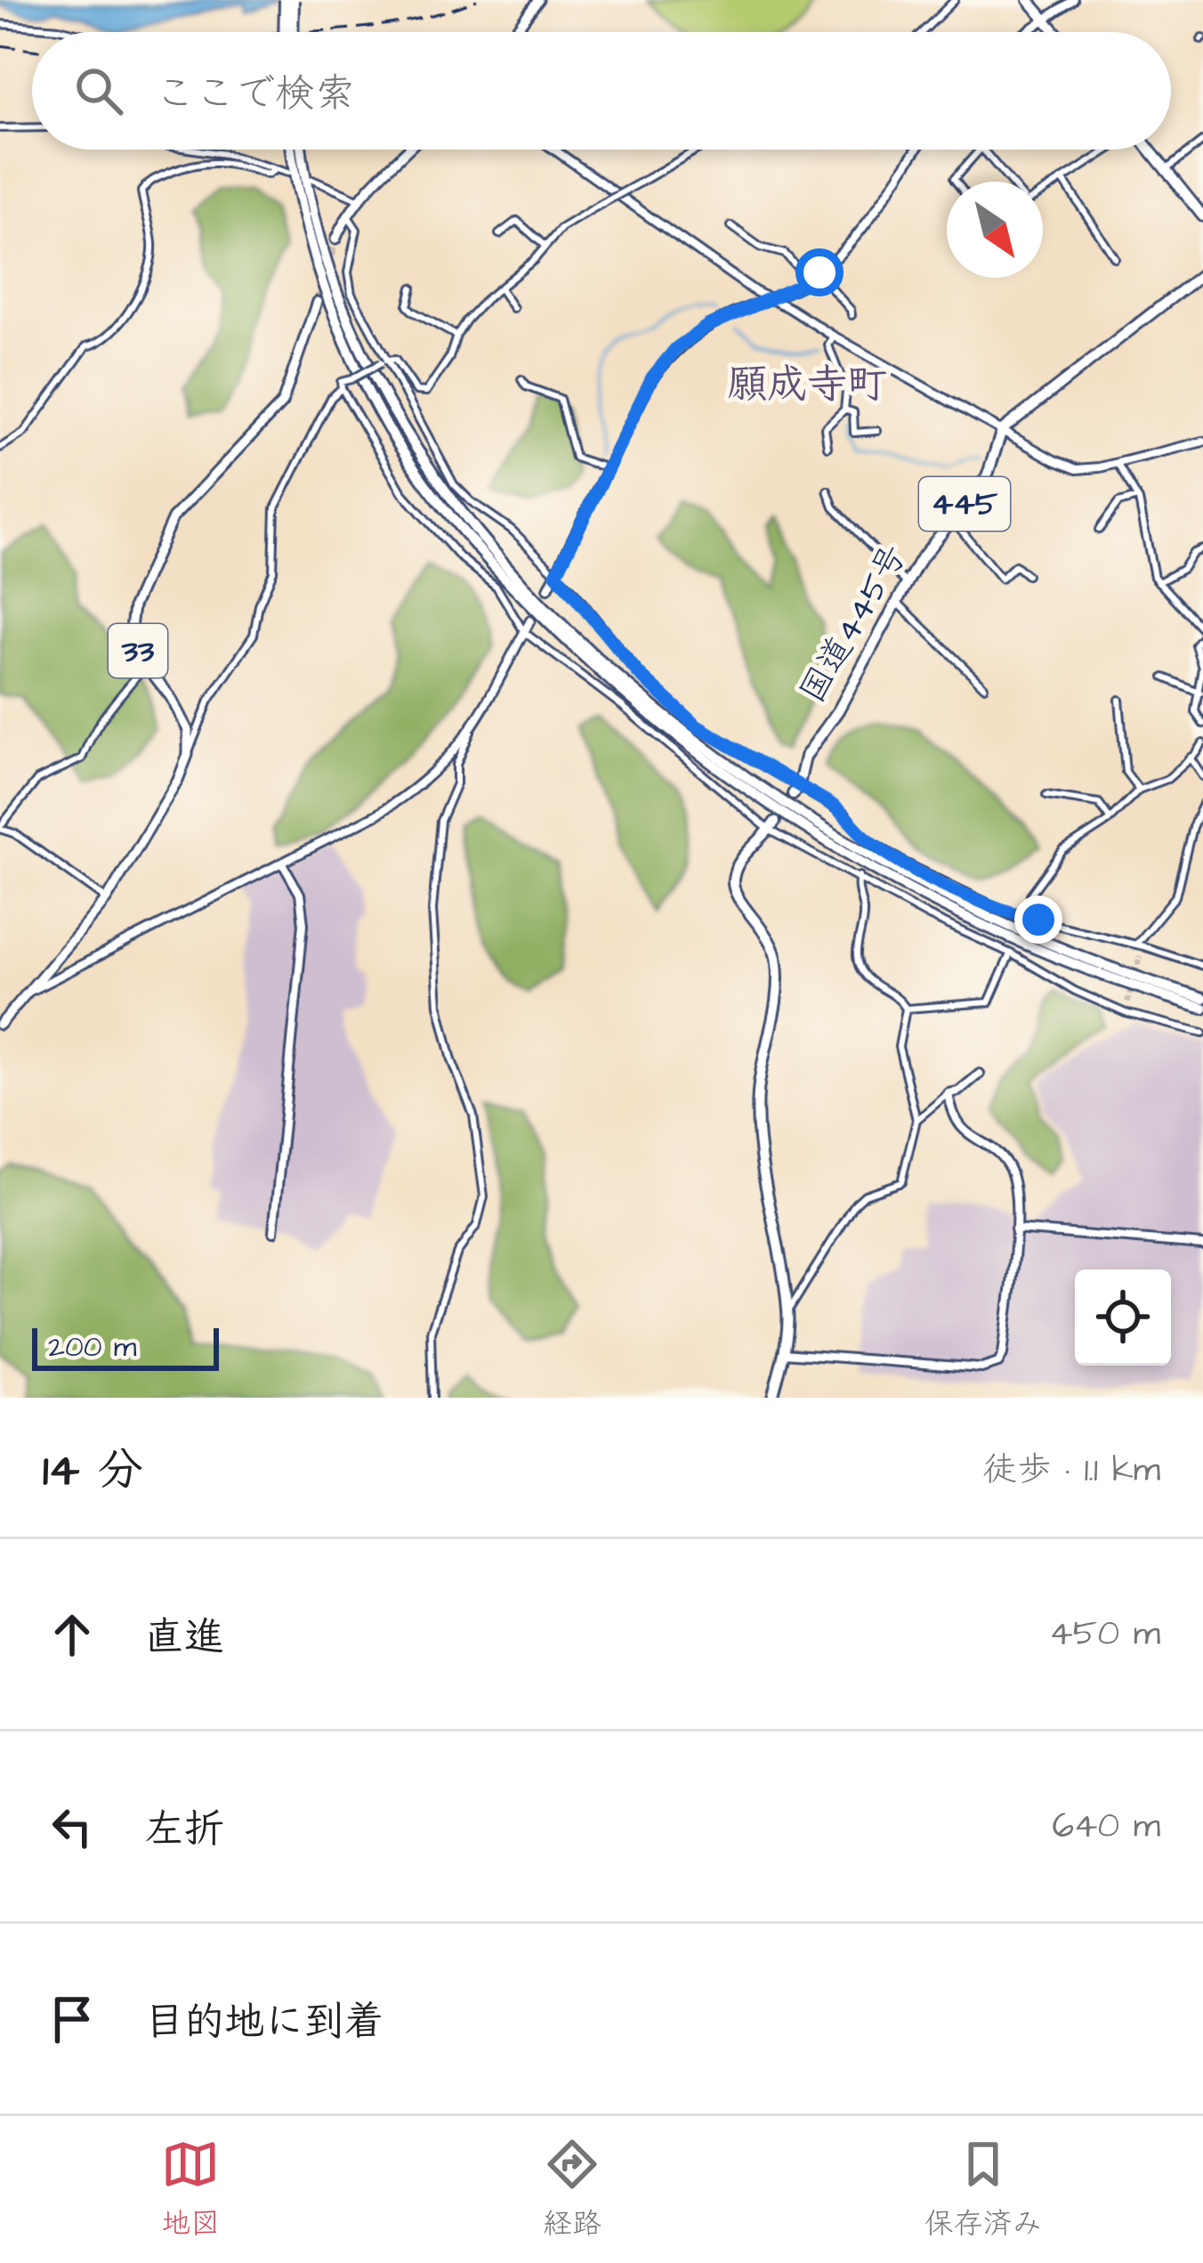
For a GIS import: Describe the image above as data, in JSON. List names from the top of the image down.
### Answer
{
  "streets": {
    "highway": ["445", "国道445号"],
    "main road": ["33"]
  },
  "crossings": [
    ["445", "国道445号"]
  ],
  "districts": ["願成寺町"],
  "scale_bar": "200 m",
  "north": "bottom right",
  "page": {
    "search": "ここで検索",
    "scale": "200 m",
    "heading": ["14 分", "徒歩 · 1.1 km"],
    "list": [
      ["直進", "450 m"],
      ["左折", "640 m"],
      "目的地に到着"
    ],
    "nav": ["地図", "経路", "保存済み"]
  }
}
